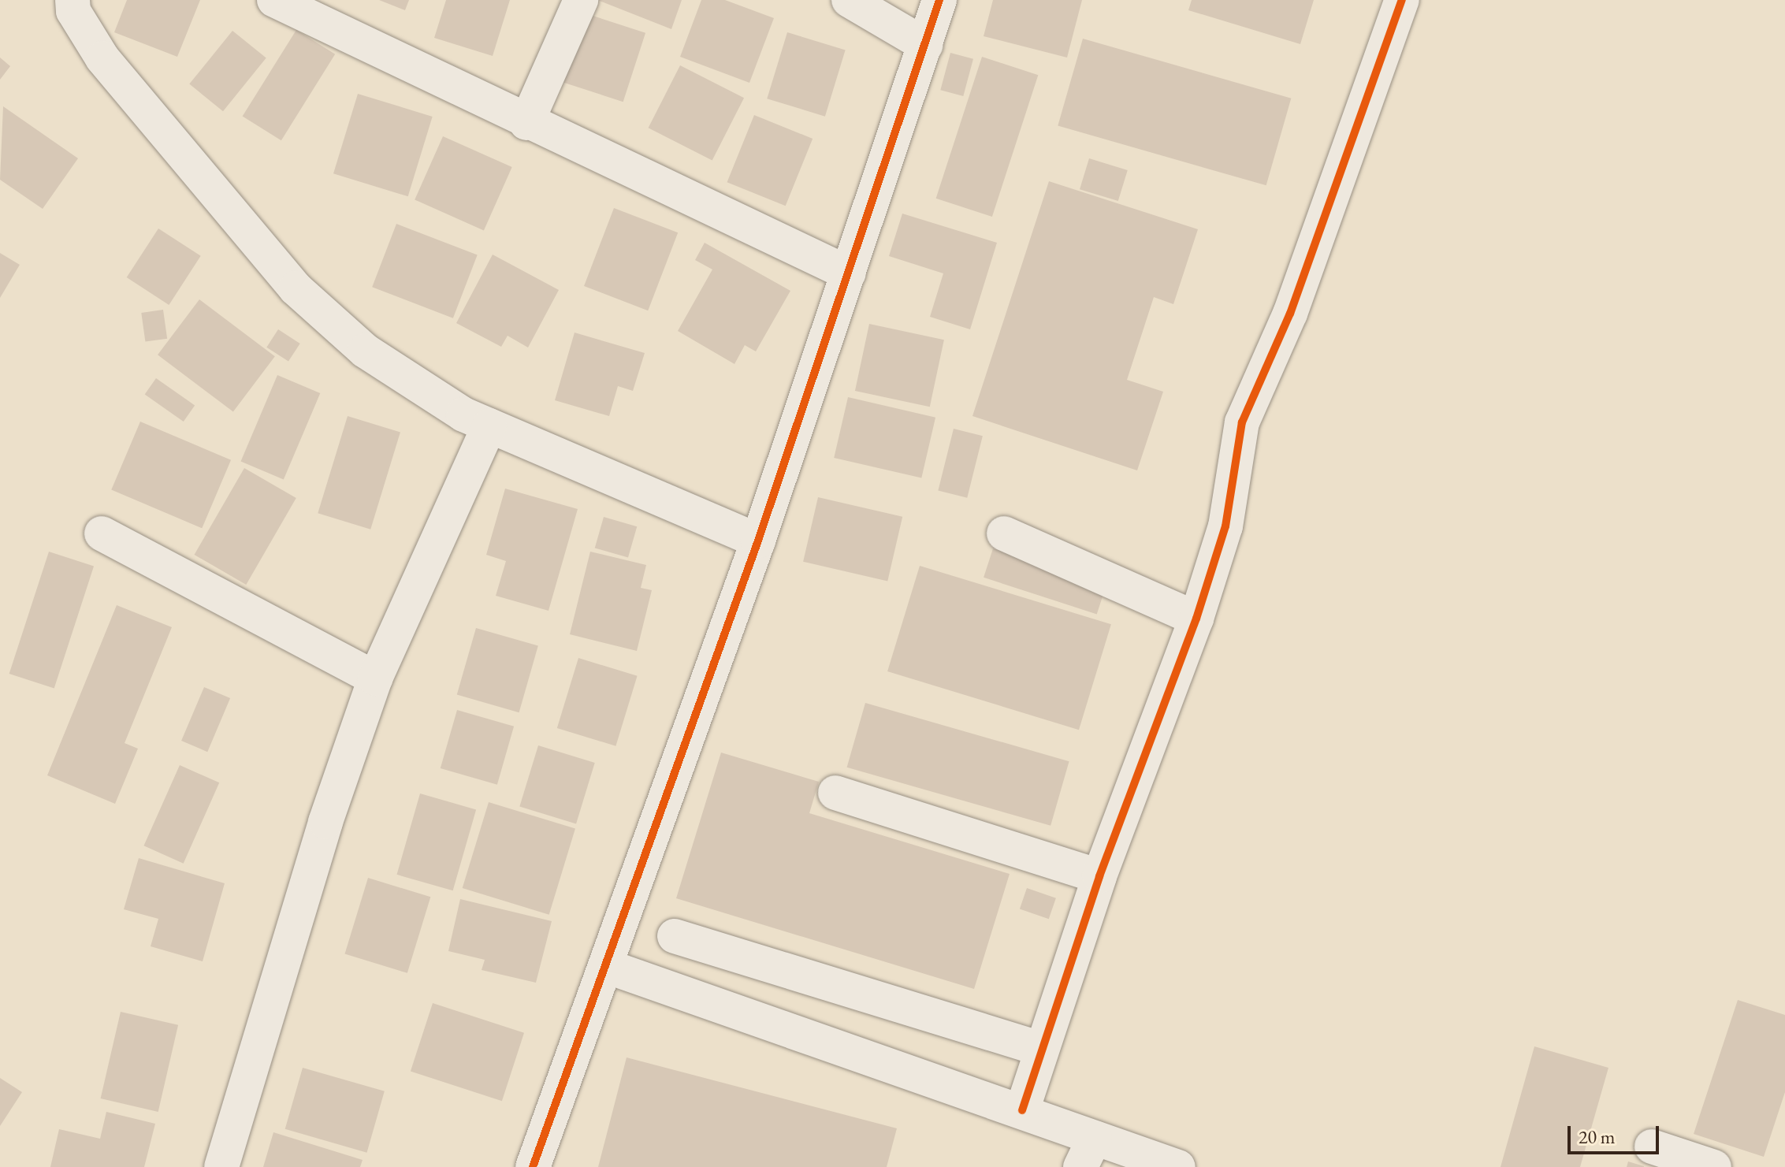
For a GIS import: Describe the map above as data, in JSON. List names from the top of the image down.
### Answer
{
  "scale_bar": "20 m"
}
